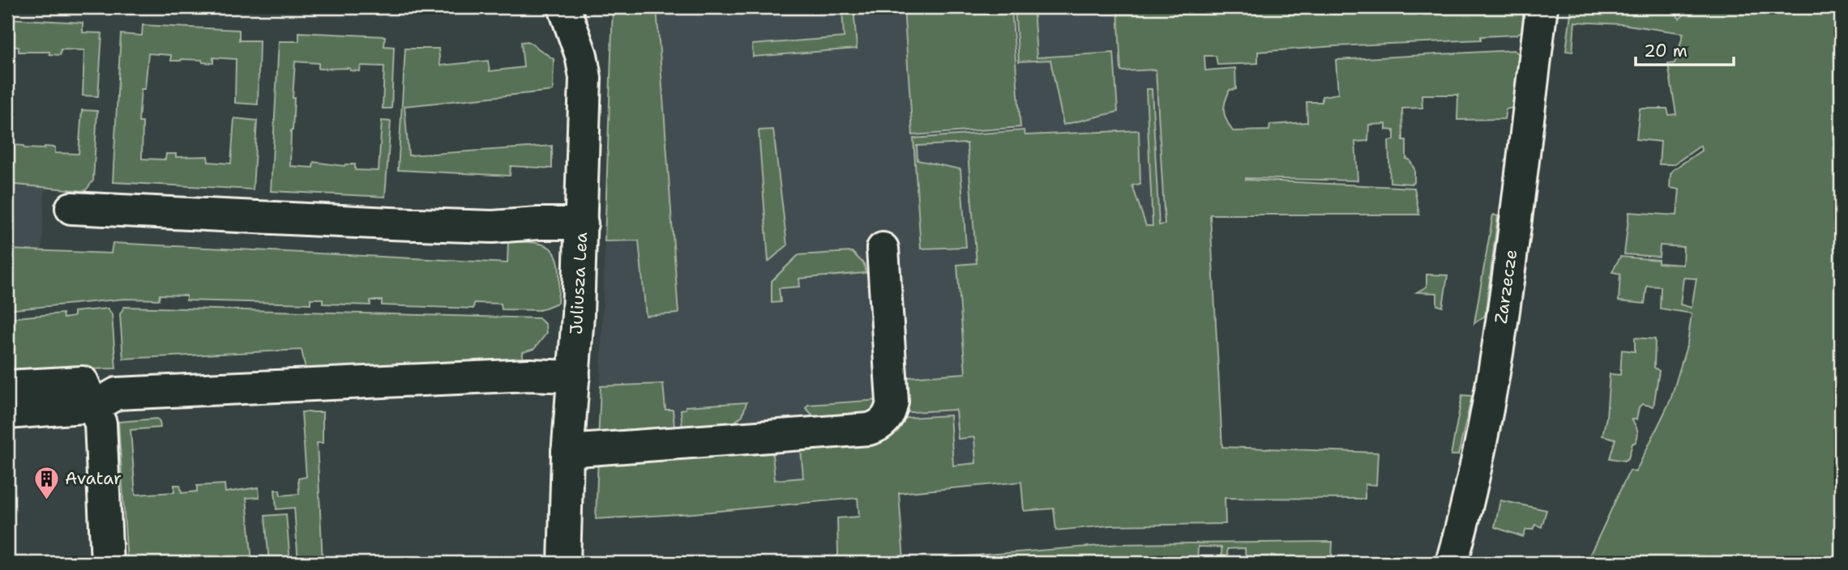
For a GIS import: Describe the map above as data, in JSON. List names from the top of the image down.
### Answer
{
  "streets": {
    "street": ["Juliusza Lea", "Zarzecze"]
  },
  "places": {
    "building": ["Avatar"]
  },
  "scale_bar": "20 m"
}
